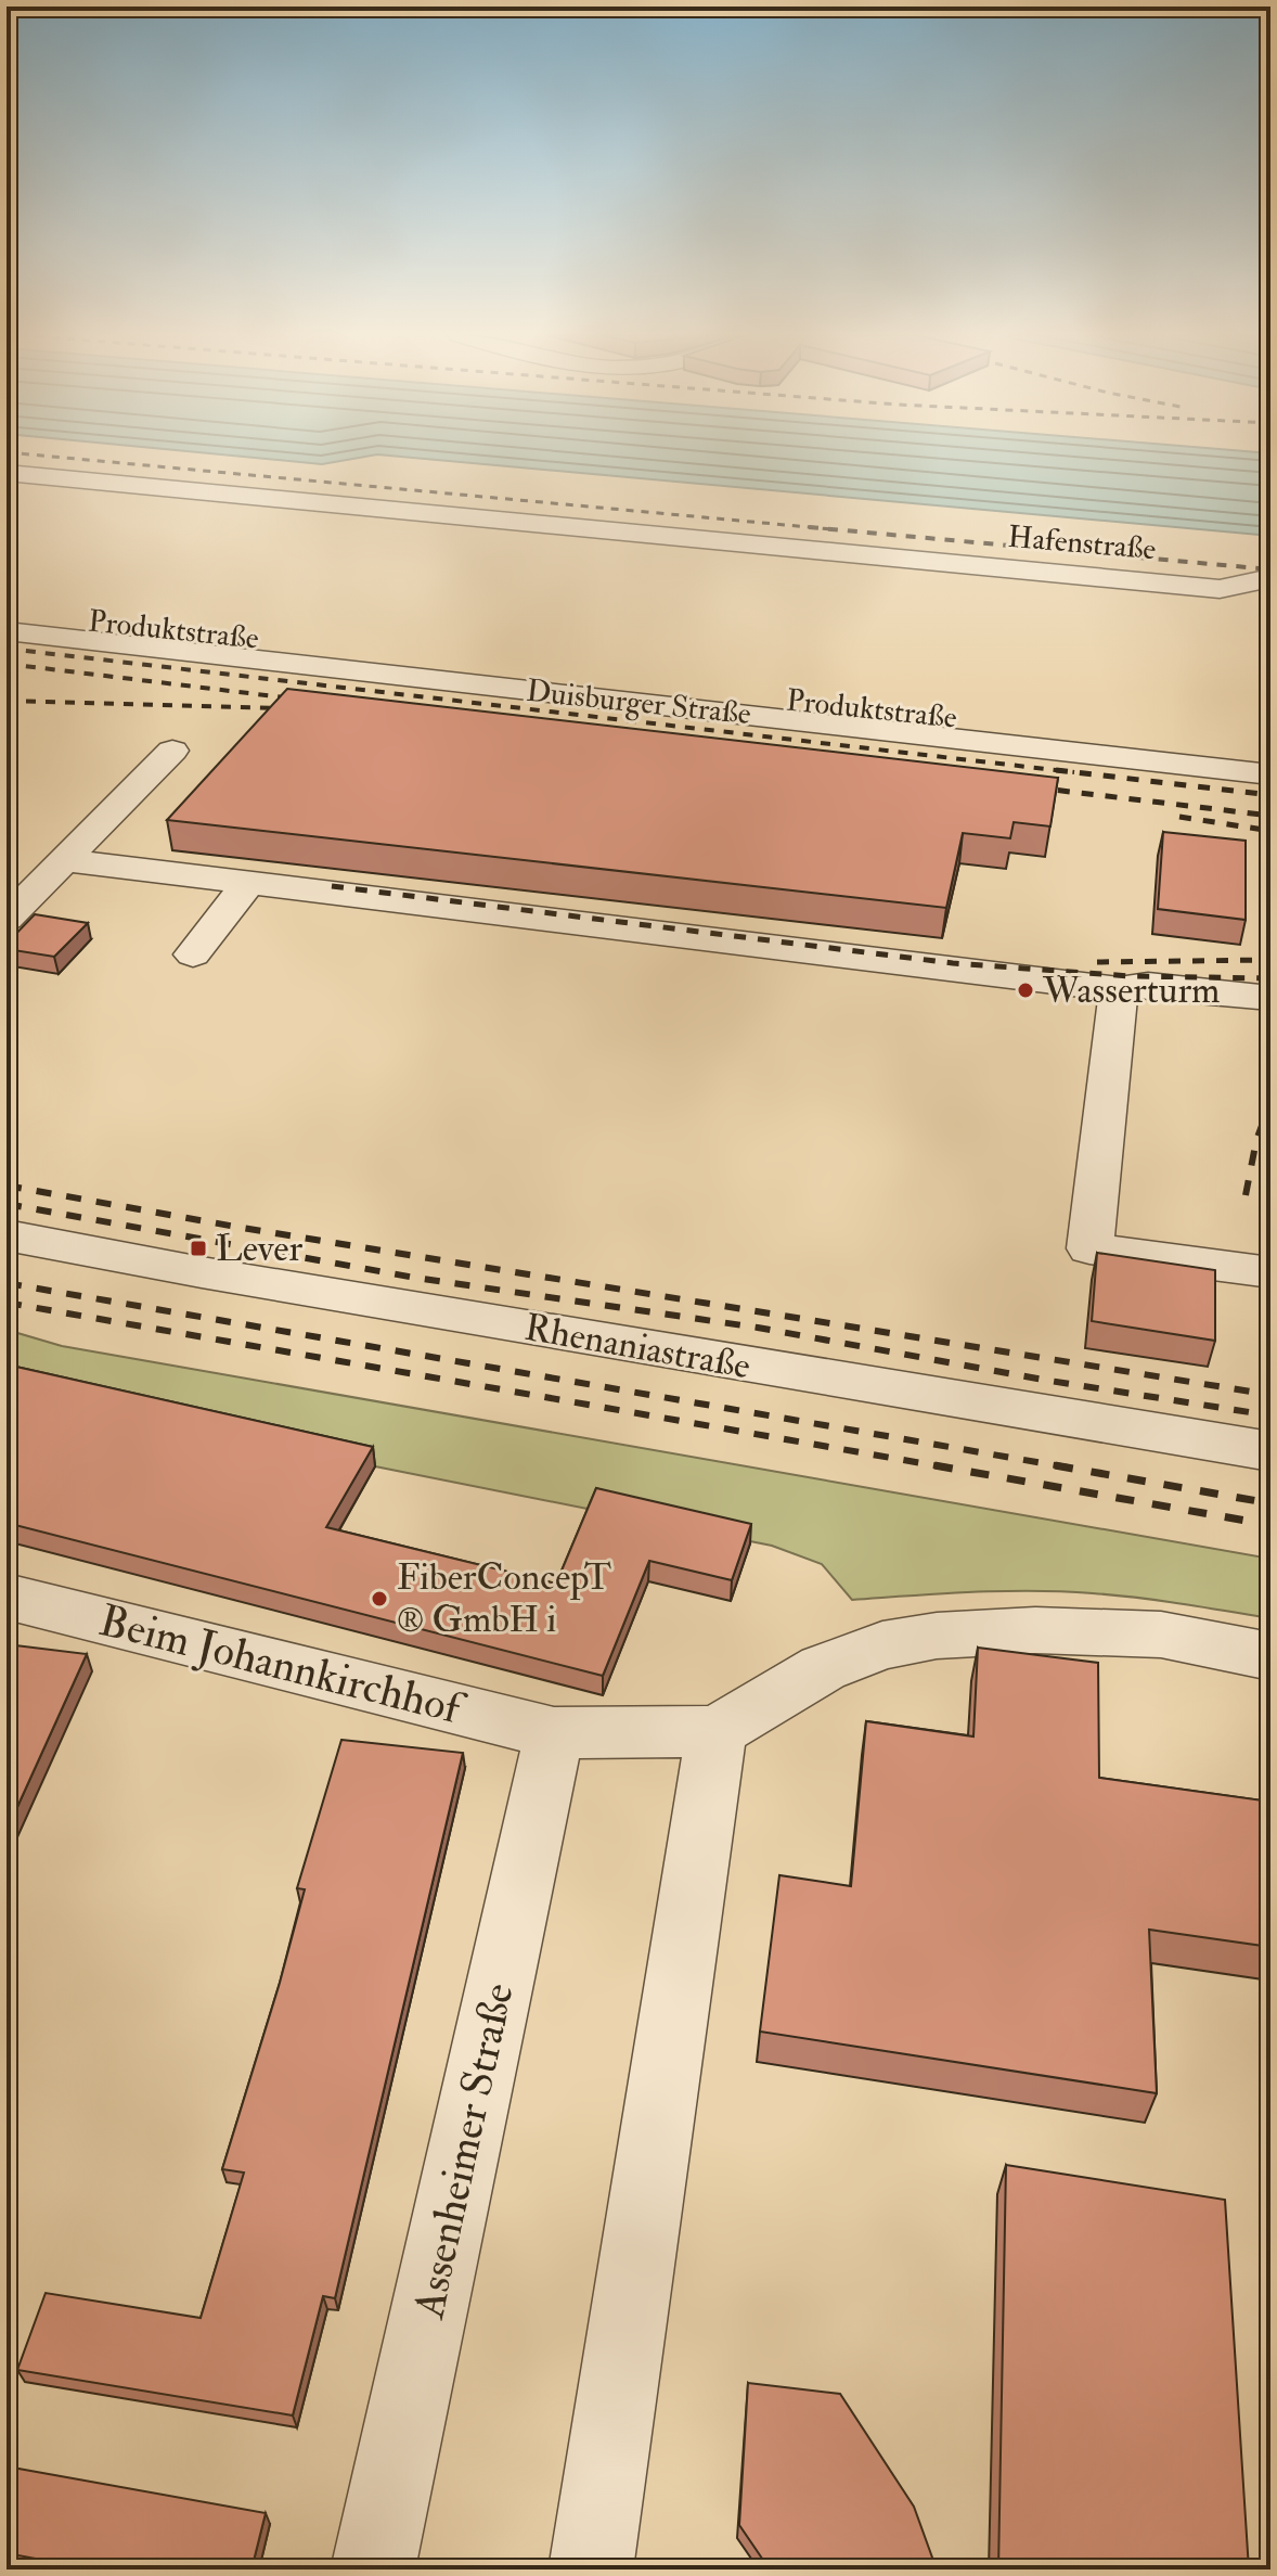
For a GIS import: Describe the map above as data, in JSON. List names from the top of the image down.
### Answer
{
  "streets": {
    "street": [
      "Hafenstraße",
      "Produktstraße",
      "Duisburger Straße",
      "Rhenaniastraße",
      "Beim Johannkirchhof",
      "Assenheimer Straße"
    ]
  },
  "crossings": [
    ["Beim Johannkirchhof", "Assenheimer Straße"]
  ],
  "places": {
    "other": ["Wasserturm", "FiberConcepT ® GmbH i"],
    "transit": ["Lever"]
  }
}
